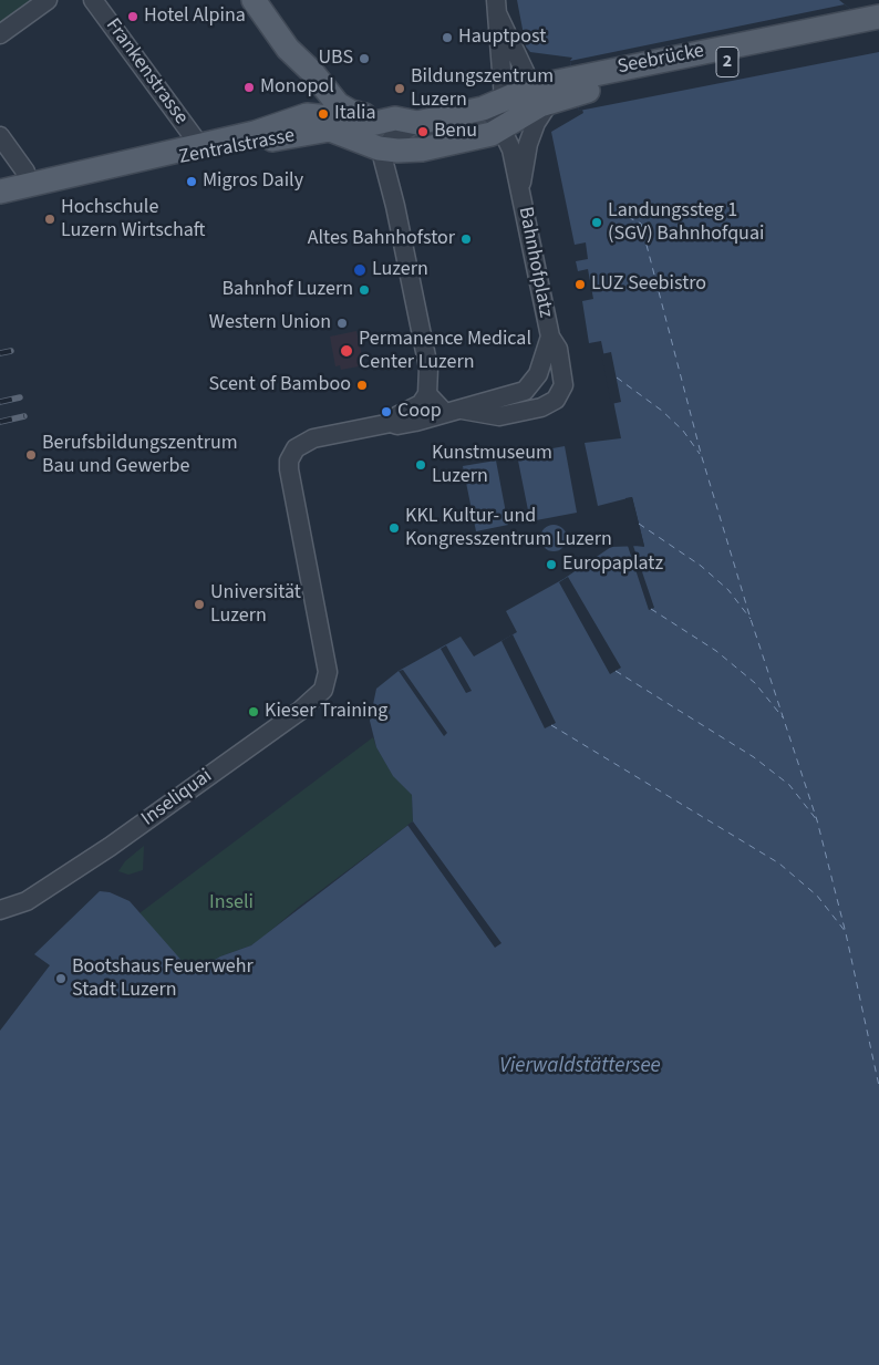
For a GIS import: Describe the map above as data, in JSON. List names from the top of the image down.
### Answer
{
  "streets": {
    "main road": ["Seebrücke", "2", "Zentralstrasse"],
    "street": ["Frankenstrasse", "Bahnhofplatz", "Inseliquai"]
  },
  "crossings": [
    ["Seebrücke", "2"],
    ["Seebrücke", "Bahnhofplatz"],
    ["2", "Zentralstrasse"],
    ["2", "Bahnhofplatz"],
    ["Frankenstrasse", "Zentralstrasse"]
  ],
  "water": ["Vierwaldstättersee"],
  "parks": ["Inseli"],
  "places": [
    "Hotel Alpina",
    "Hauptpost",
    "UBS",
    "Monopol",
    "Bildungszentrum Luzern",
    "Italia",
    "Benu",
    "Migros Daily",
    "Hochschule Luzern Wirtschaft",
    "Landungssteg 1 (SGV) Bahnhofquai",
    "Altes Bahnhofstor",
    "Luzern",
    "LUZ Seebistro",
    "Bahnhof Luzern",
    "Western Union",
    "Permanence Medical Center Luzern",
    "Scent of Bamboo",
    "Coop",
    "Berufsbildungszentrum Bau und Gewerbe",
    "Kunstmuseum Luzern",
    "KKL Kultur- und Kongresszentrum Luzern",
    "Europaplatz",
    "Universität Luzern",
    "Kieser Training",
    "Bootshaus Feuerwehr Stadt Luzern"
  ]
}
